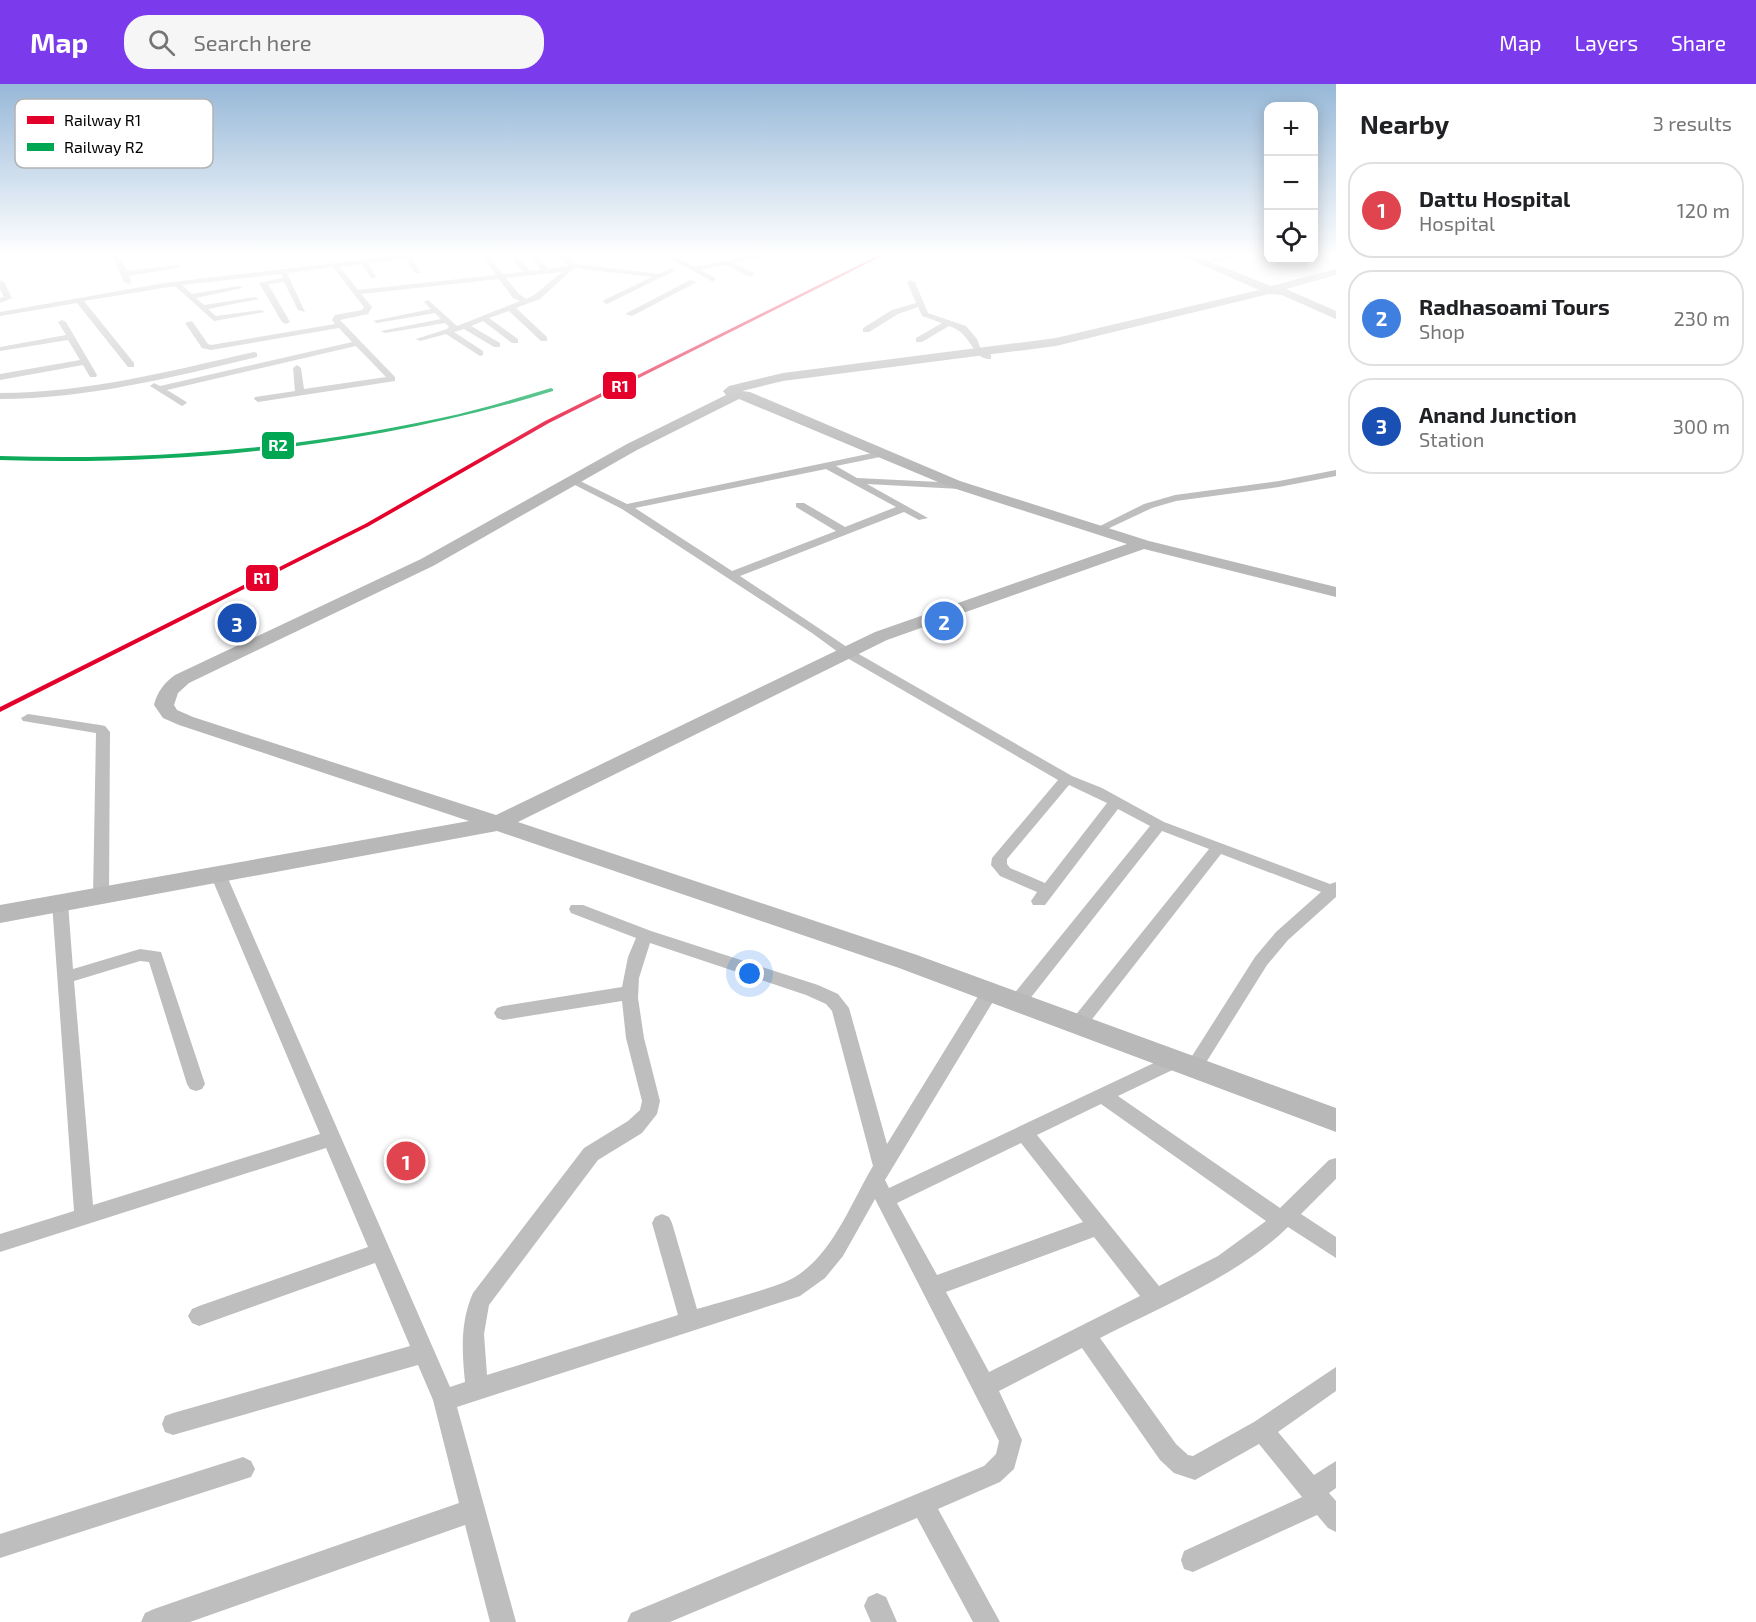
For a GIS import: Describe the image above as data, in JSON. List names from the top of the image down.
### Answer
{
  "lines": ["rail line R1", "rail line R2"],
  "legend": ["Railway R1", "Railway R2"],
  "page": {
    "header": "Map",
    "search": "Search here",
    "nav": ["Map", "Layers", "Share"],
    "heading": ["Nearby", "3 results"],
    "map_buttons": ["+", "−"],
    "list": [
      {
        "mark": "1",
        "name": "Dattu Hospital",
        "note": "Hospital",
        "value": "120 m"
      },
      {
        "mark": "2",
        "name": "Radhasoami Tours",
        "note": "Shop",
        "value": "230 m"
      },
      {
        "mark": "3",
        "name": "Anand Junction",
        "note": "Station",
        "value": "300 m"
      }
    ],
    "pins": ["2", "3", "1"]
  }
}
